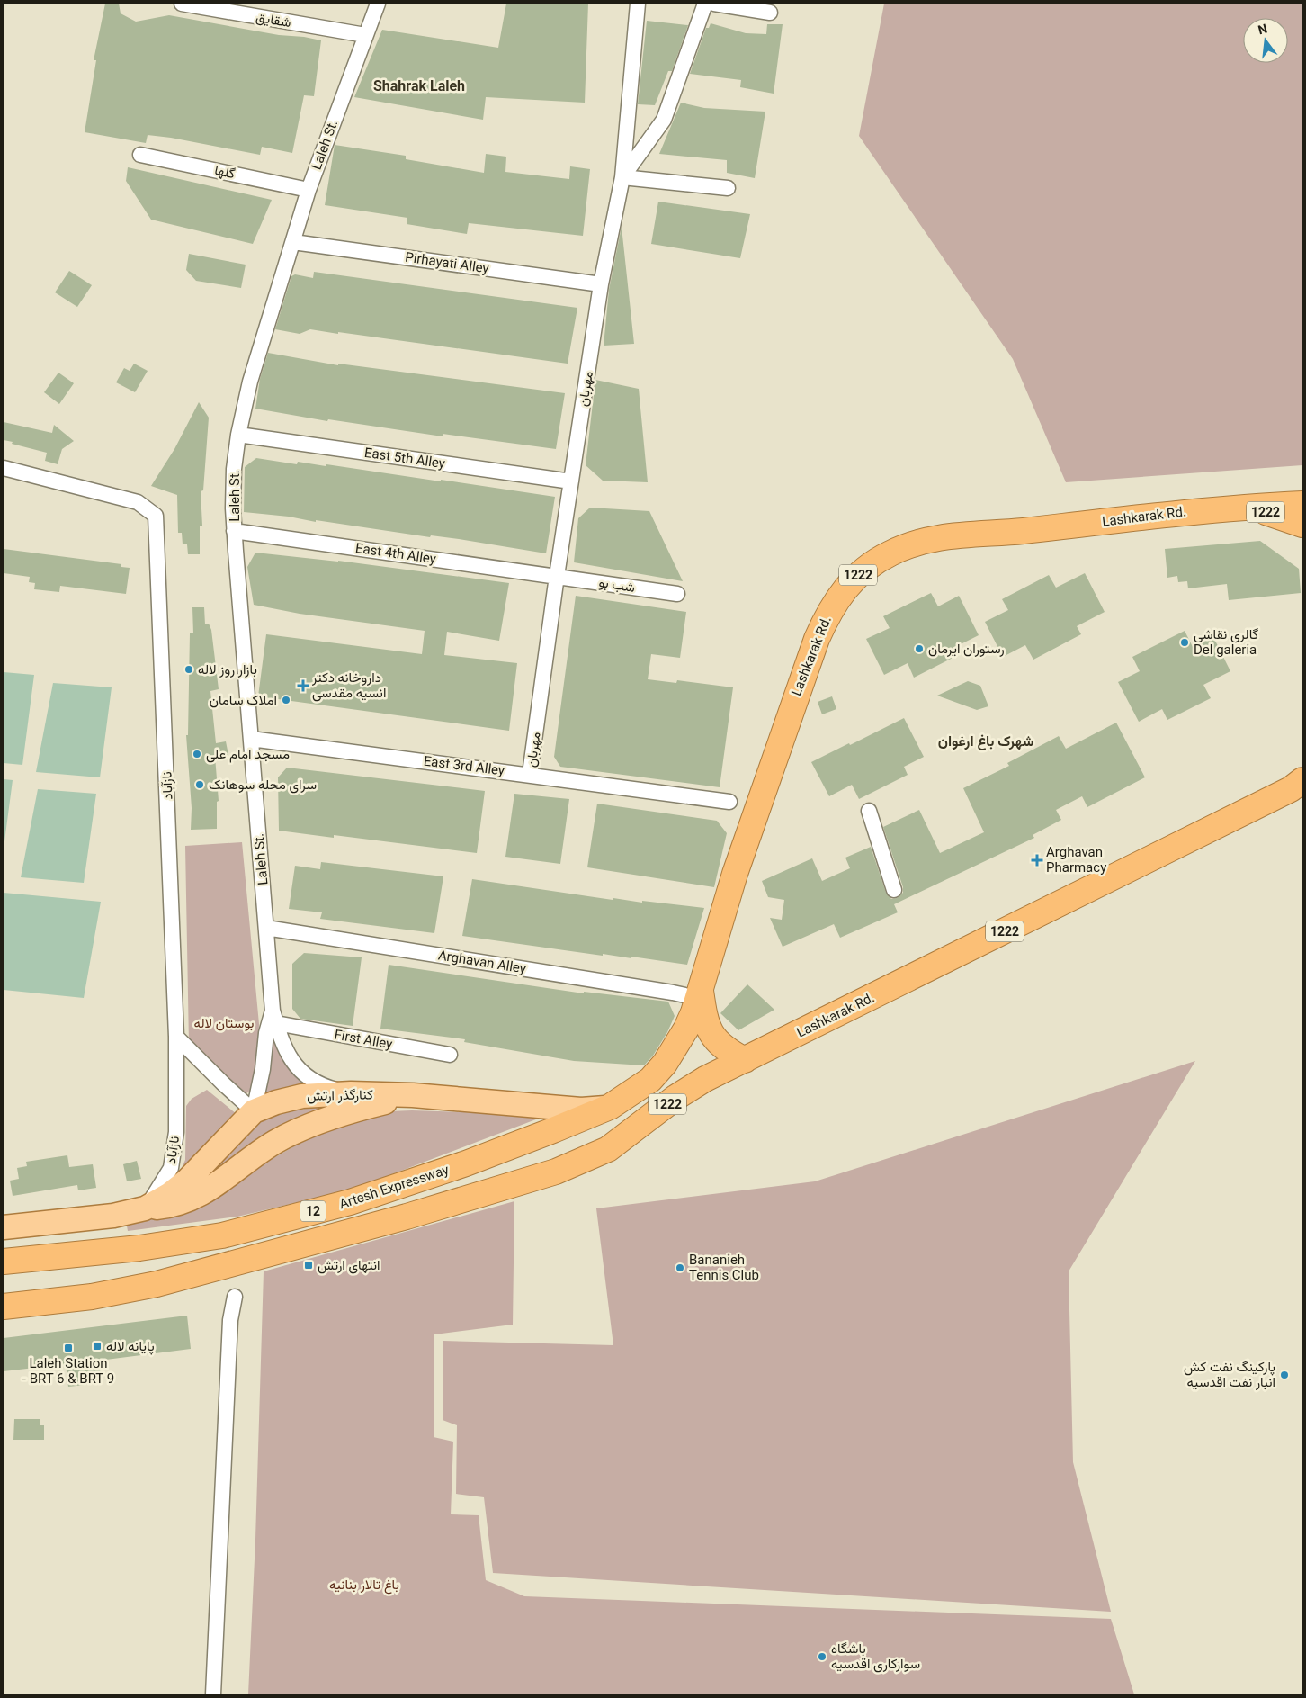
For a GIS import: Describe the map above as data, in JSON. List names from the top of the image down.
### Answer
{
  "streets": {
    "highway": [
      "1222",
      "Lashkarak Rd.",
      "Artesh Expressway",
      "12"
    ],
    "main road": ["کنارگذر ارتش"],
    "street": [
      "شقایق",
      "Laleh St.",
      "گلها",
      "Pirhayati Alley",
      "مهربان",
      "East 5th Alley",
      "East 4th Alley",
      "شب بو",
      "East 3rd Alley",
      "نازآباد",
      "Arghavan Alley",
      "First Alley"
    ]
  },
  "crossings": [
    ["شقایق", "Laleh St."],
    ["Laleh St.", "گلها"],
    ["Laleh St.", "Pirhayati Alley"],
    ["Laleh St.", "East 5th Alley"],
    ["Laleh St.", "East 4th Alley"],
    ["Laleh St.", "East 3rd Alley"],
    ["Laleh St.", "Arghavan Alley"],
    ["Laleh St.", "First Alley"],
    ["Laleh St.", "کنارگذر ارتش"],
    ["Pirhayati Alley", "مهربان"],
    ["مهربان", "East 5th Alley"],
    ["مهربان", "East 4th Alley"],
    ["مهربان", "شب بو"],
    ["مهربان", "East 3rd Alley"],
    ["1222", "Lashkarak Rd."],
    ["1222", "Arghavan Alley"],
    ["1222", "کنارگذر ارتش"],
    ["1222", "Artesh Expressway"],
    ["Lashkarak Rd.", "Arghavan Alley"],
    ["Lashkarak Rd.", "12"],
    ["East 4th Alley", "شب بو"],
    ["نازآباد", "کنارگذر ارتش"],
    ["کنارگذر ارتش", "Artesh Expressway"]
  ],
  "districts": ["Shahrak Laleh", "شهرک باغ ارغوان"],
  "parks": ["بوستان لاله", "باغ تالار بنانیه"],
  "places": {
    "other": [
      "گالرى نقاشى Del galeria",
      "رستوران ايرمان",
      "بازار روز لاله",
      "املاک سامان",
      "مسجد امام علی",
      "سرای محله سوهانک",
      "Bananieh Tennis Club",
      "پارکینگ نفت کش انبار نفت اقدسیه",
      "باشگاه سوارکاری اقدسیه"
    ],
    "health": ["داروخانه دکتر انسیه مقدسی", "Arghavan Pharmacy"],
    "transit": ["انتهای ارتش", "پایانه لاله", "Laleh Station - BRT 6 & BRT 9"]
  },
  "north": "top"
}
